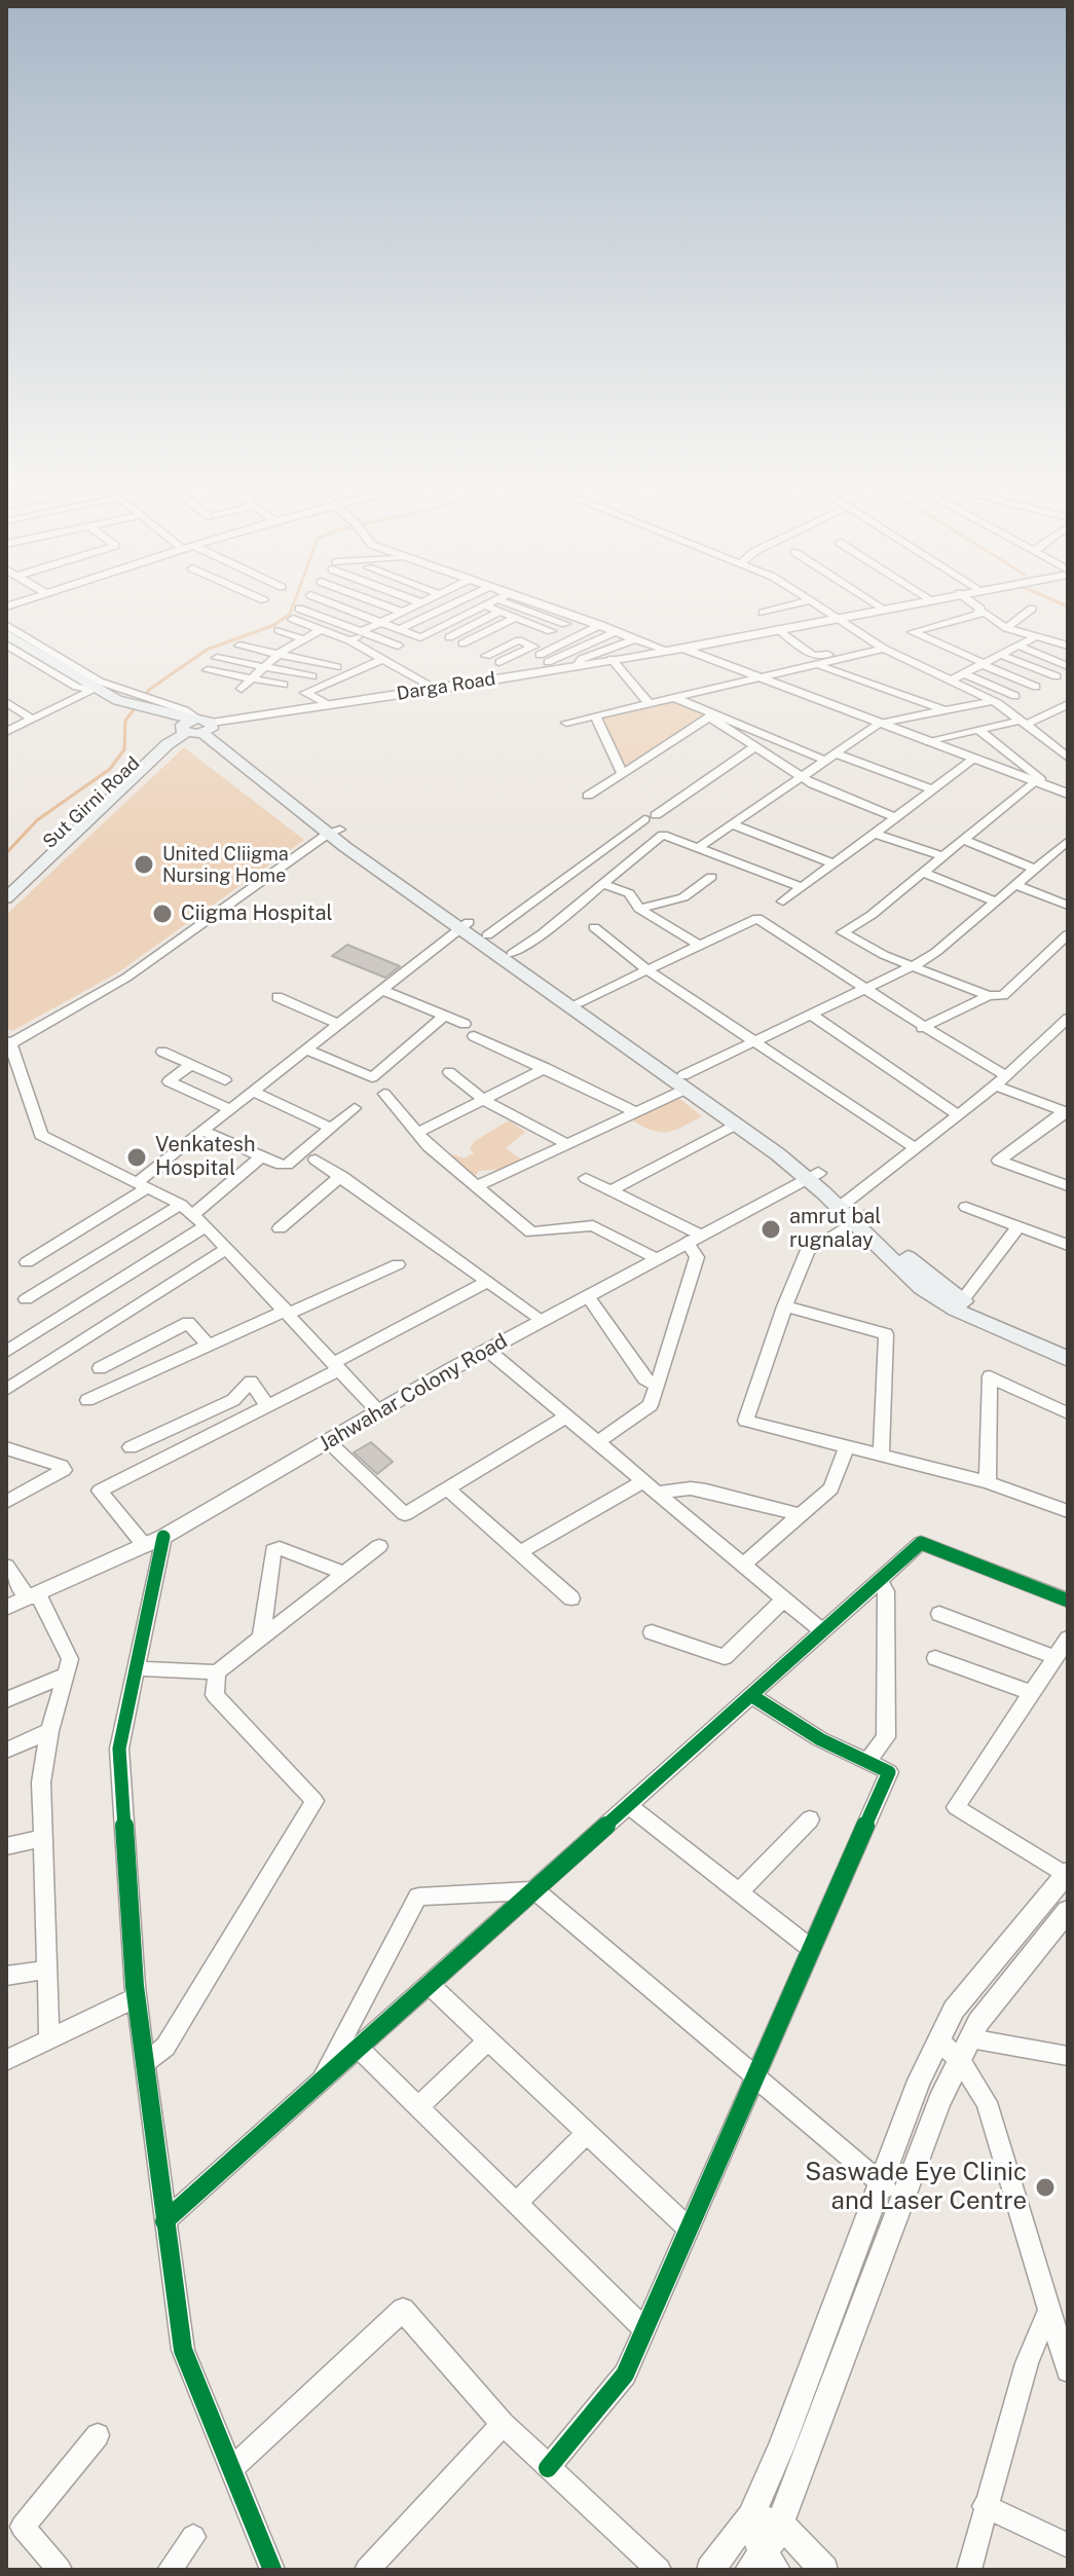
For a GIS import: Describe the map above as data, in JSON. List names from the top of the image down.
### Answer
{
  "streets": {
    "main road": ["Darga Road", "Sut Girni Road"],
    "street": ["Jahwahar Colony Road"]
  },
  "crossings": [
    ["Darga Road", "Sut Girni Road"]
  ],
  "places": [
    "United CIiigma Nursing Home",
    "Ciigma Hospital",
    "Venkatesh Hospital",
    "amrut bal rugnalay",
    "Saswade Eye Clinic and Laser Centre"
  ]
}
